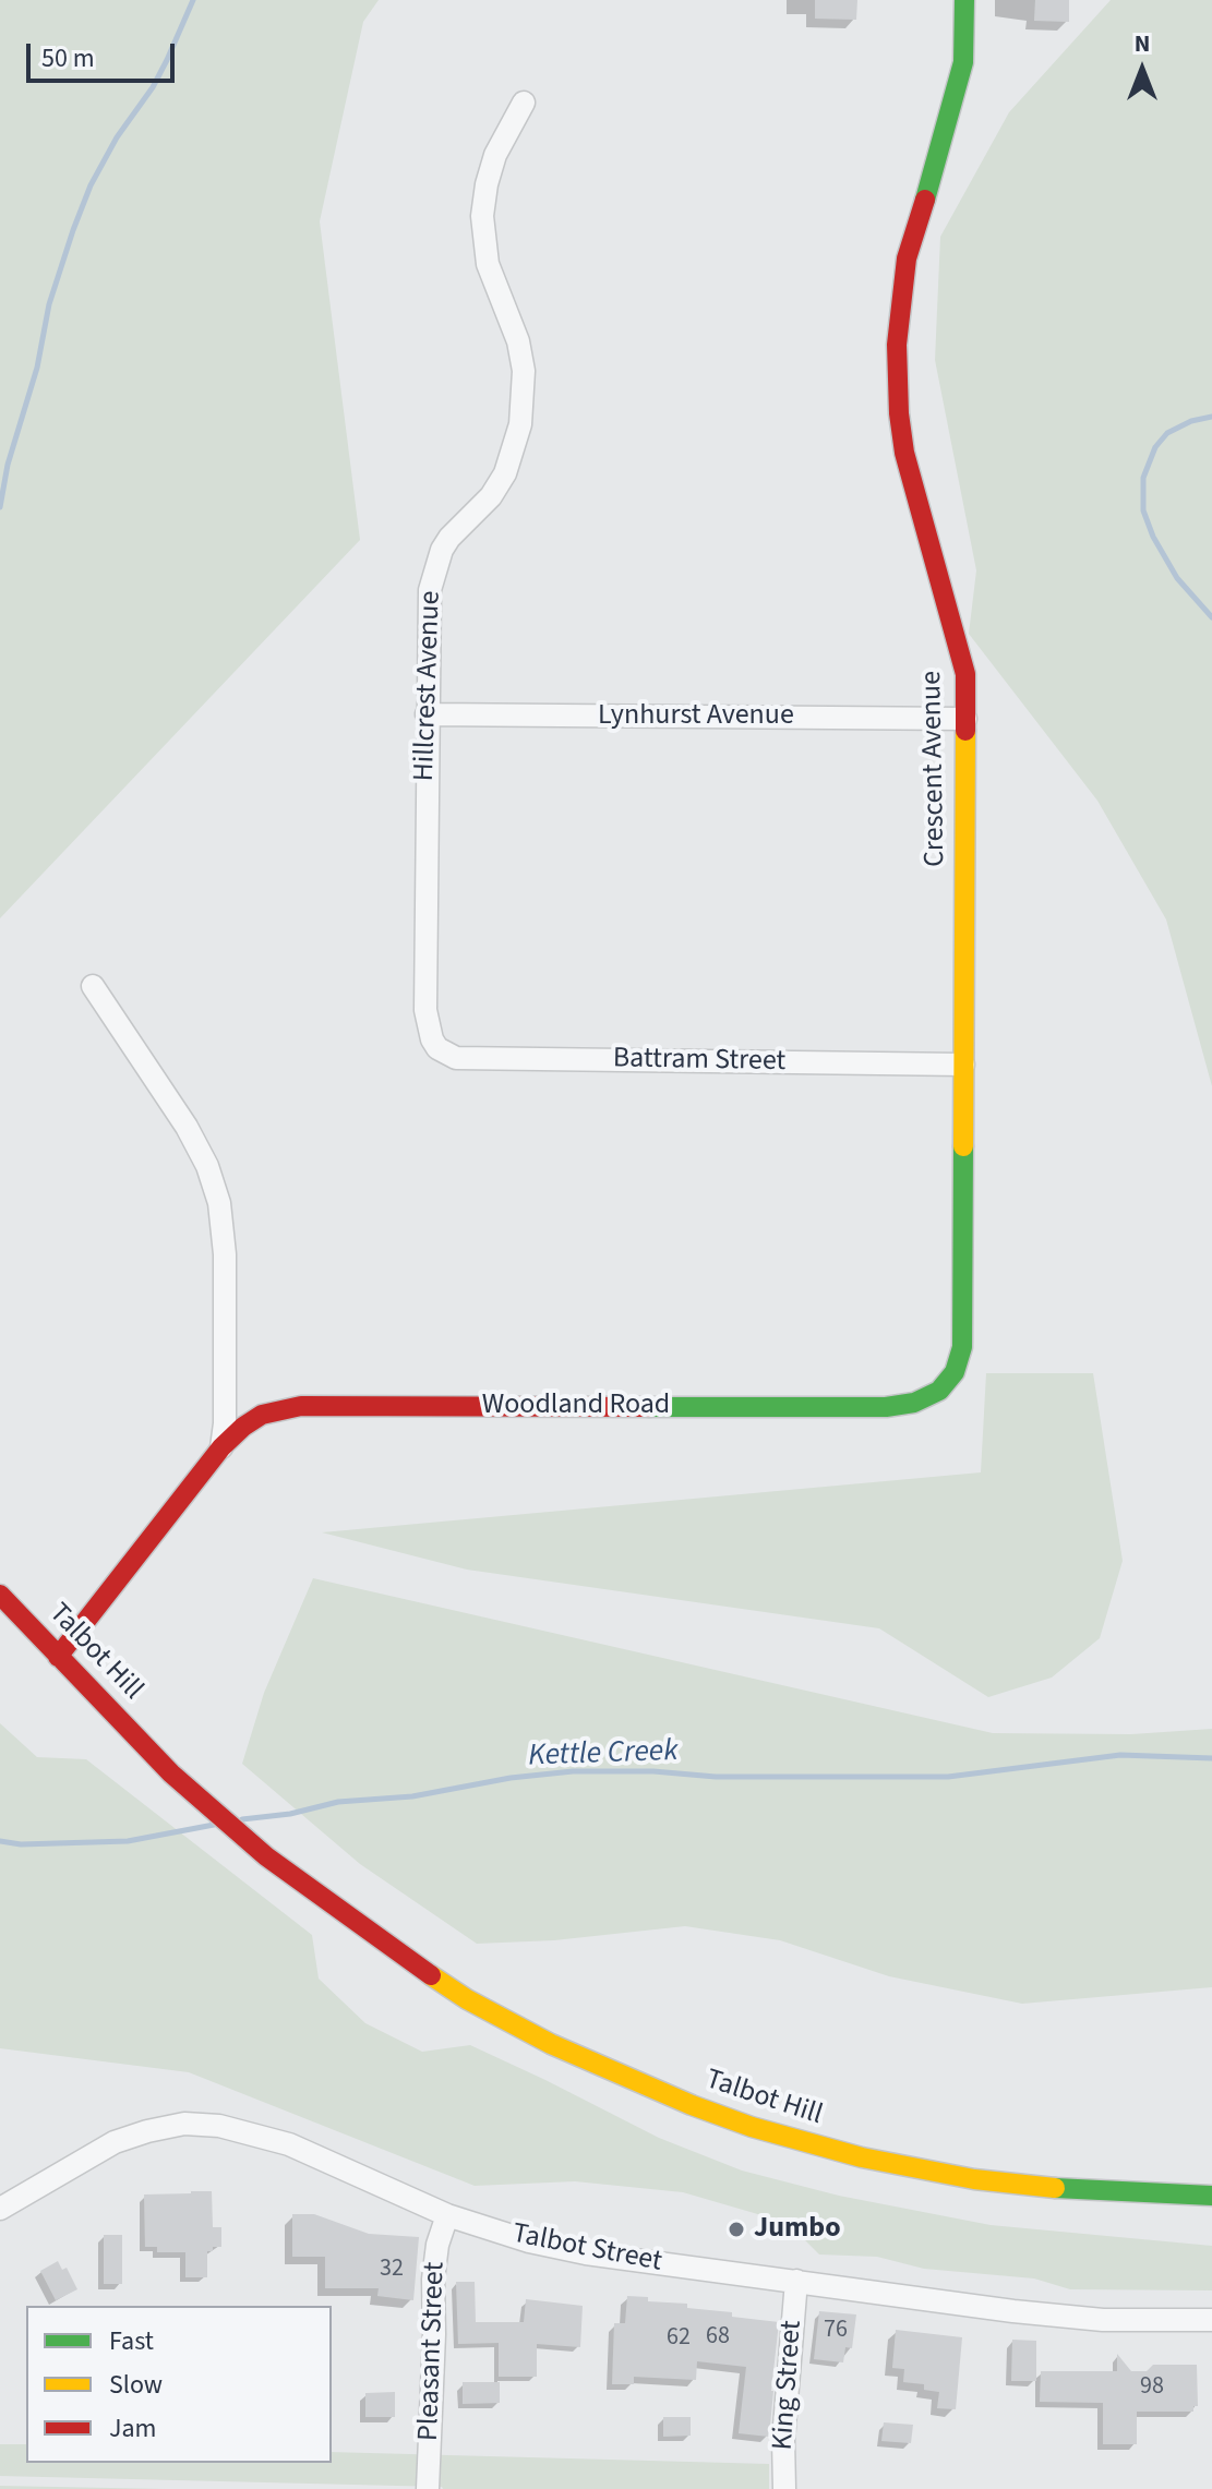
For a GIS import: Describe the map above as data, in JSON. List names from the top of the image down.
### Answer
{
  "streets": {
    "street": [
      "Hillcrest Avenue",
      "Lynhurst Avenue",
      "Crescent Avenue",
      "Battram Street",
      "Woodland Road",
      "Talbot Hill",
      "Talbot Street",
      "Pleasant Street",
      "King Street"
    ]
  },
  "crossings": [
    ["Hillcrest Avenue", "Lynhurst Avenue"],
    ["Hillcrest Avenue", "Battram Street"],
    ["Lynhurst Avenue", "Crescent Avenue"],
    ["Crescent Avenue", "Battram Street"],
    ["Crescent Avenue", "Woodland Road"],
    ["Woodland Road", "Talbot Hill"],
    ["Talbot Street", "Pleasant Street"],
    ["Talbot Street", "King Street"]
  ],
  "water": ["Kettle Creek"],
  "places": ["Jumbo"],
  "house_numbers": [
    "32",
    "76",
    "68",
    "62",
    "98"
  ],
  "legend": ["Fast", "Slow", "Jam"],
  "scale_bar": "50 m",
  "north": "top"
}
